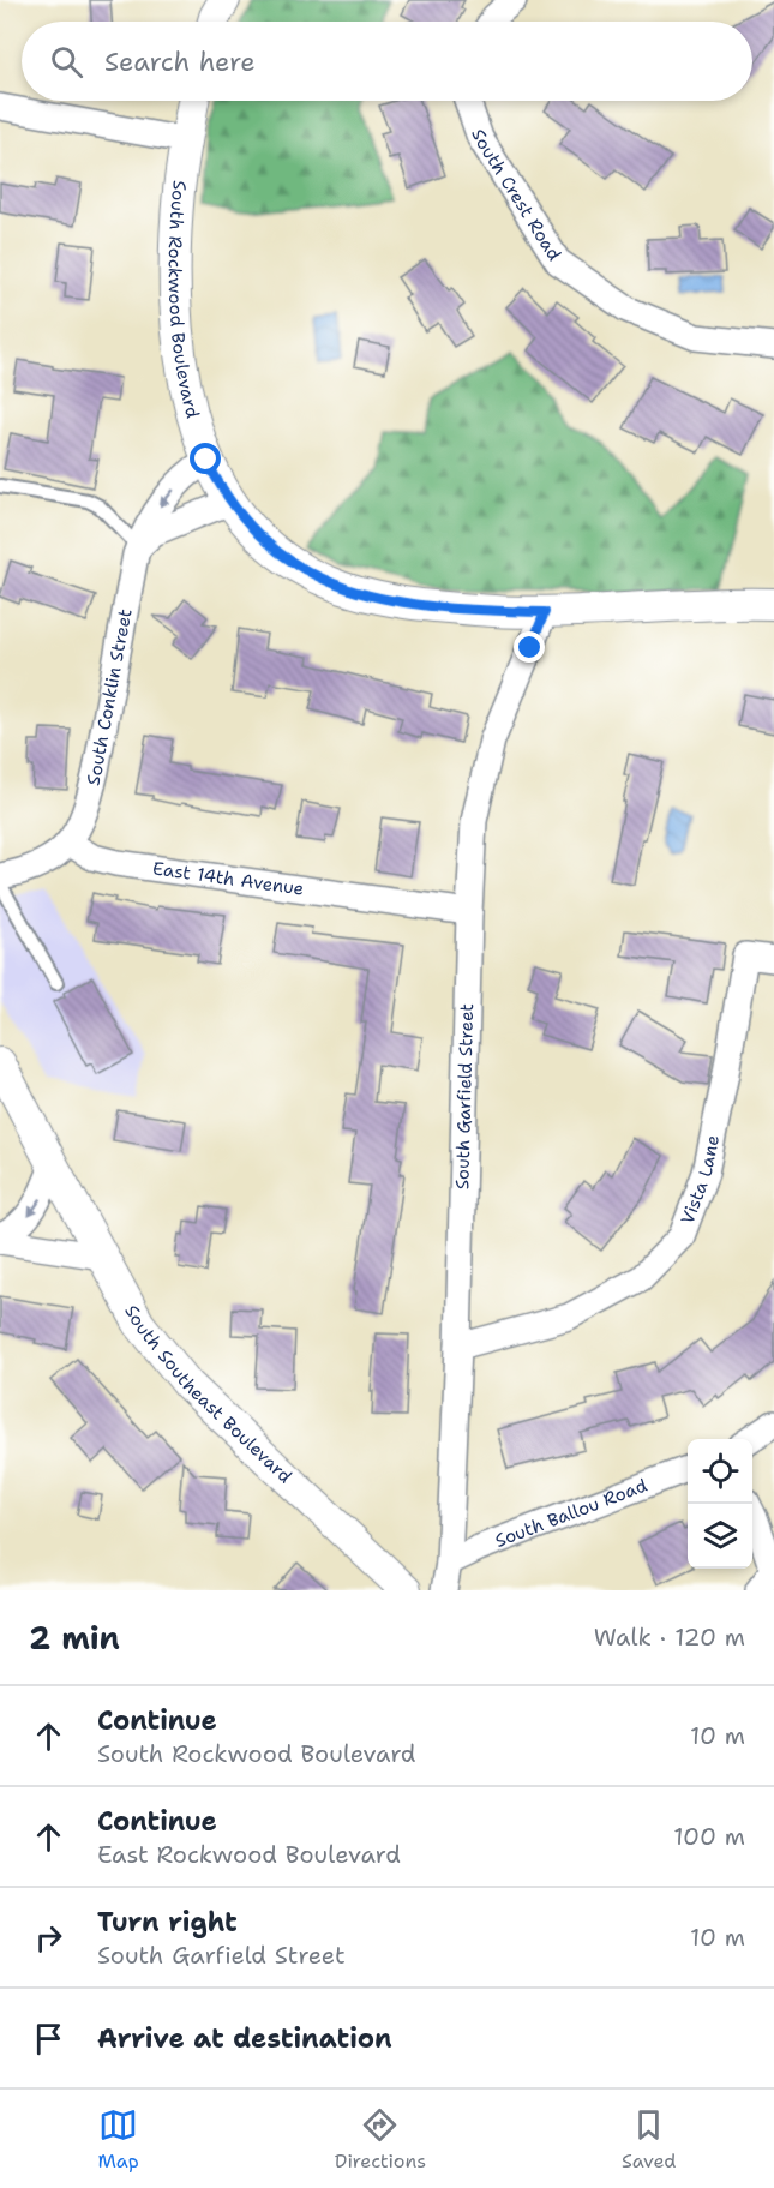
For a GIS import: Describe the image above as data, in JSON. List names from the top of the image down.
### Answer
{
  "streets": {
    "street": [
      "South Crest Road",
      "South Rockwood Boulevard",
      "South Conklin Street",
      "East 14th Avenue",
      "South Garfield Street",
      "Vista Lane",
      "South Southeast Boulevard",
      "South Ballou Road"
    ]
  },
  "crossings": [
    ["South Rockwood Boulevard", "South Conklin Street"],
    ["South Rockwood Boulevard", "South Garfield Street"],
    ["South Conklin Street", "East 14th Avenue"],
    ["East 14th Avenue", "South Garfield Street"],
    ["South Garfield Street", "Vista Lane"],
    ["South Garfield Street", "South Ballou Road"]
  ],
  "page": {
    "search": "Search here",
    "heading": ["2 min", "Walk · 120 m"],
    "list": [
      ["Continue", "South Rockwood Boulevard", "10 m"],
      ["Continue", "East Rockwood Boulevard", "100 m"],
      ["Turn right", "South Garfield Street", "10 m"],
      "Arrive at destination"
    ],
    "nav": ["Map", "Directions", "Saved"]
  }
}
